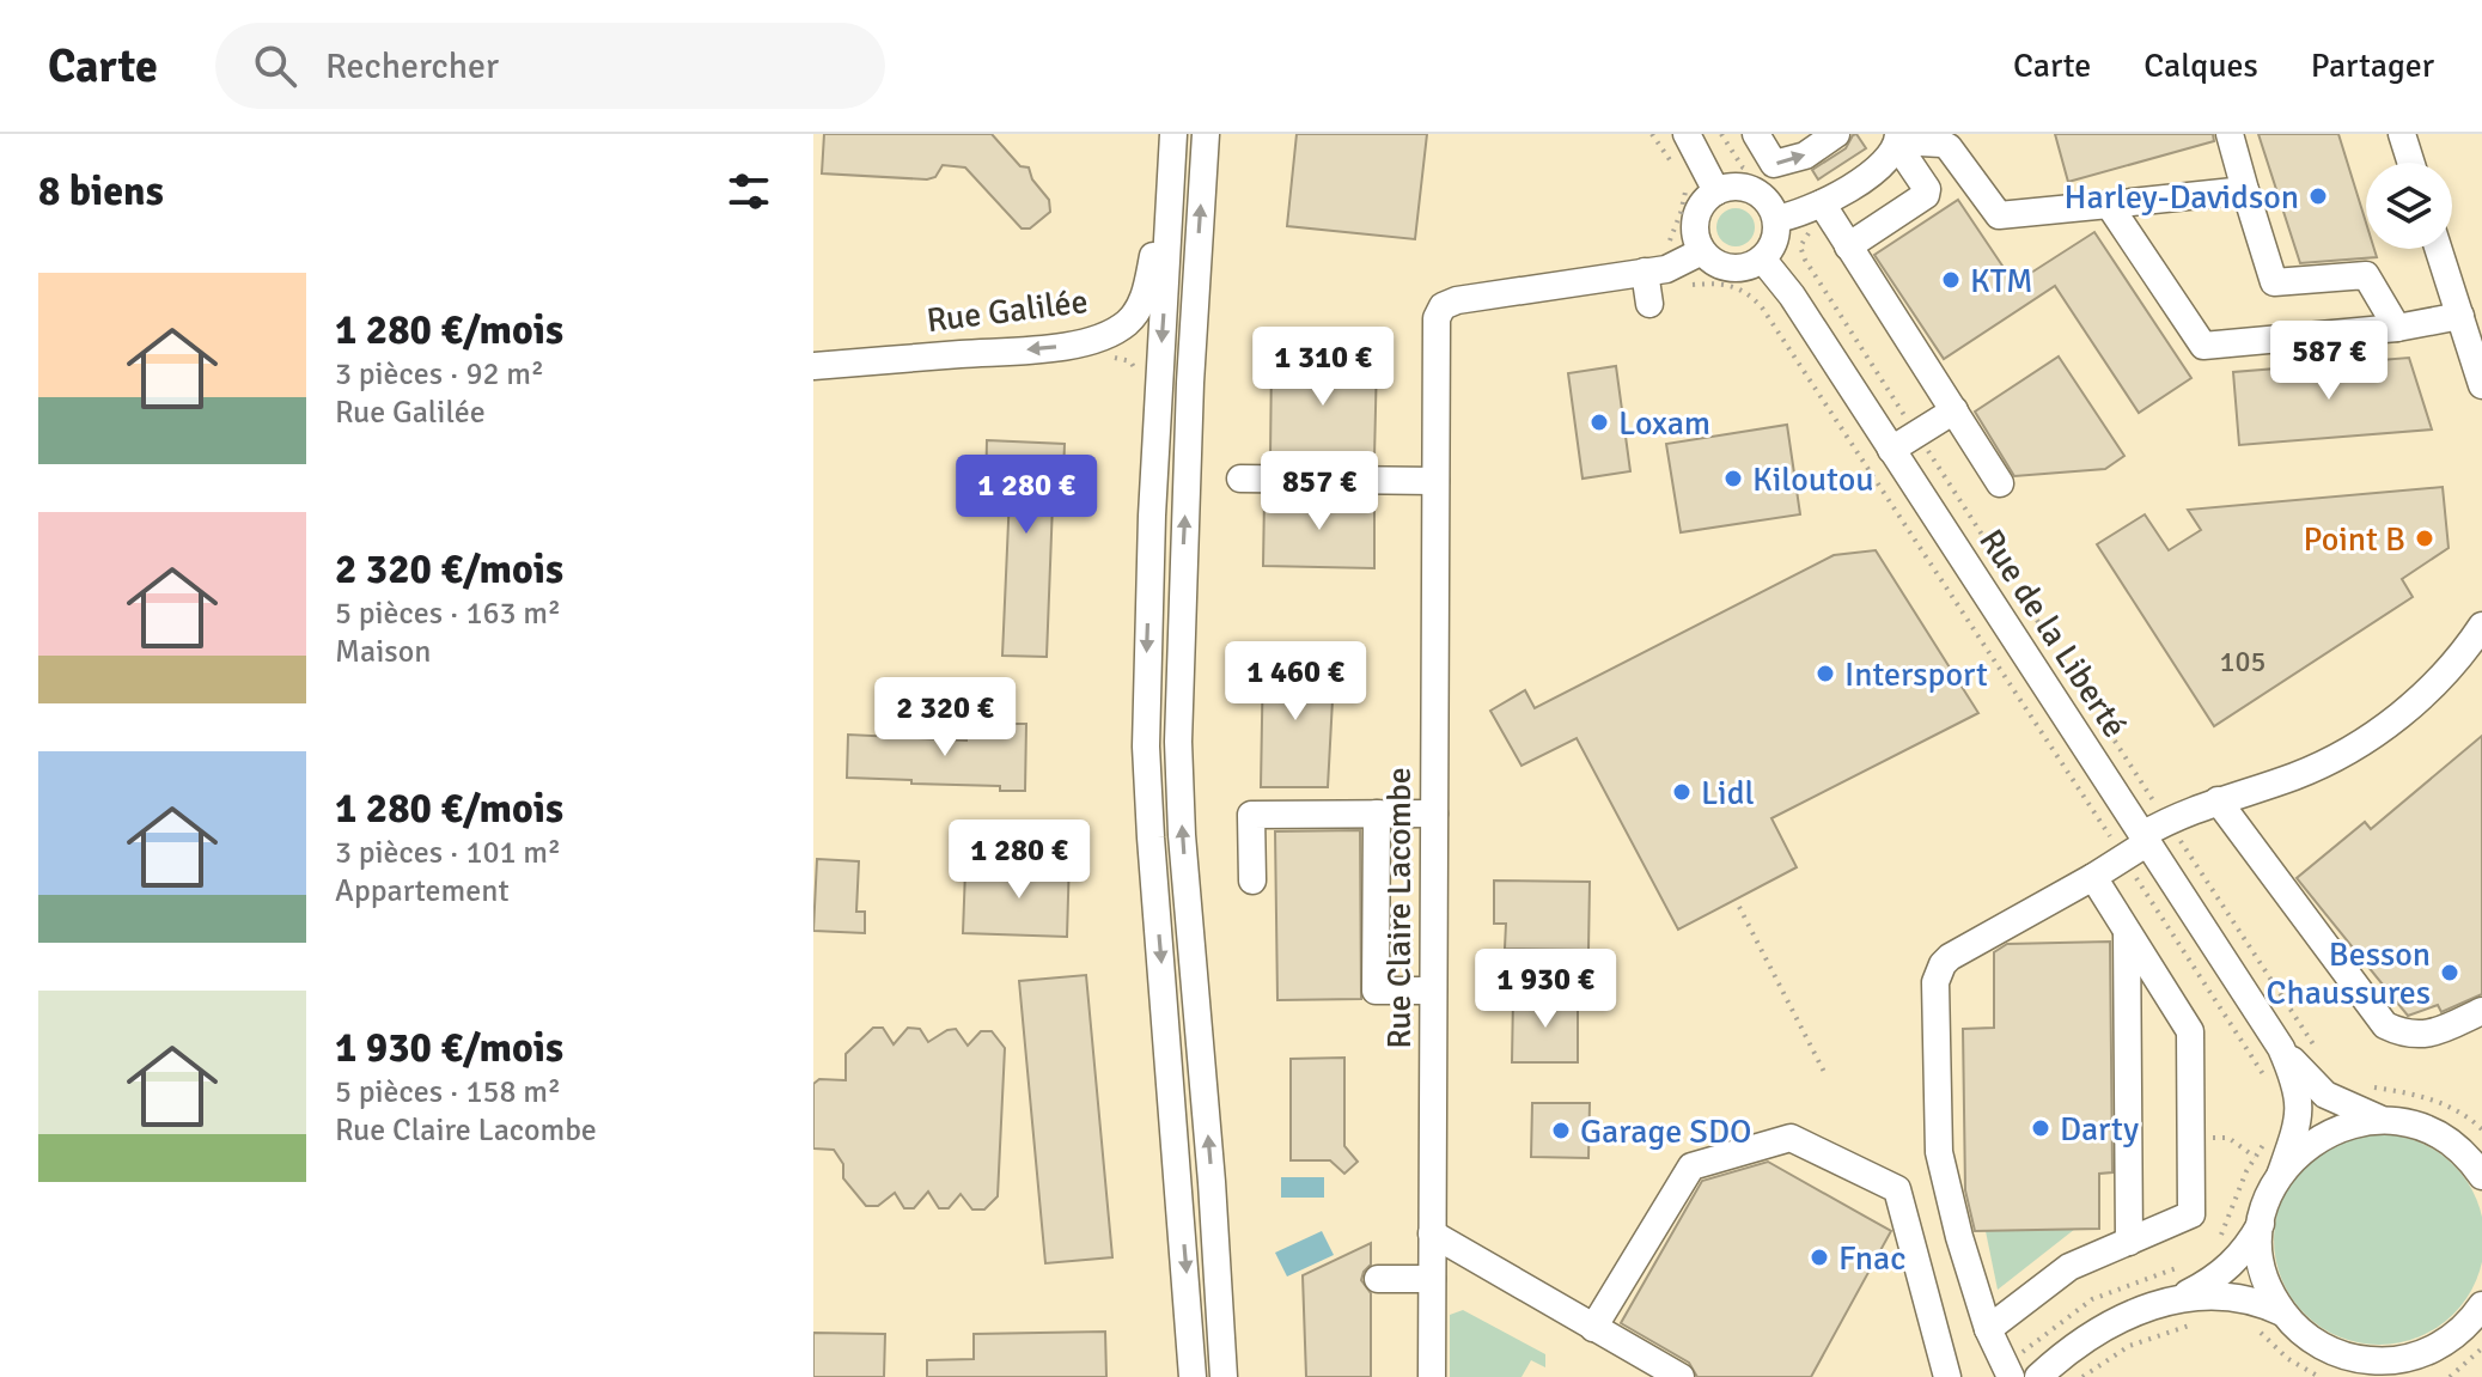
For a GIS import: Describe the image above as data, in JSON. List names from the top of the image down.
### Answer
{
  "streets": {
    "street": ["Rue Galilée", "Rue de la Liberté", "Rue Claire Lacombe"]
  },
  "crossings": [
    ["Rue de la Liberté", "Rue Claire Lacombe"]
  ],
  "one_way": ["Rue Galilée"],
  "places": [
    "Harley-Davidson",
    "KTM",
    "Loxam",
    "Kiloutou",
    "Point B",
    "Intersport",
    "Lidl",
    "Besson Chaussures",
    "Darty",
    "Garage SDO",
    "Fnac"
  ],
  "house_numbers": ["105"],
  "page": {
    "header": "Carte",
    "search": "Rechercher",
    "nav": ["Carte", "Calques", "Partager"],
    "heading": "8 biens",
    "list": [
      {
        "name": "1 280 €/mois",
        "note": "3 pièces · 92 m² · Rue Galilée"
      },
      {
        "name": "2 320 €/mois",
        "note": "5 pièces · 163 m² · Maison"
      },
      {
        "name": "1 280 €/mois",
        "note": "3 pièces · 101 m² · Appartement"
      },
      {
        "name": "1 930 €/mois",
        "note": "5 pièces · 158 m² · Rue Claire Lacombe"
      }
    ],
    "price": [
      "587 €",
      "1 310 €",
      "857 €",
      "1 280 €",
      "1 460 €",
      "2 320 €",
      "1 280 €",
      "1 930 €"
    ]
  }
}
